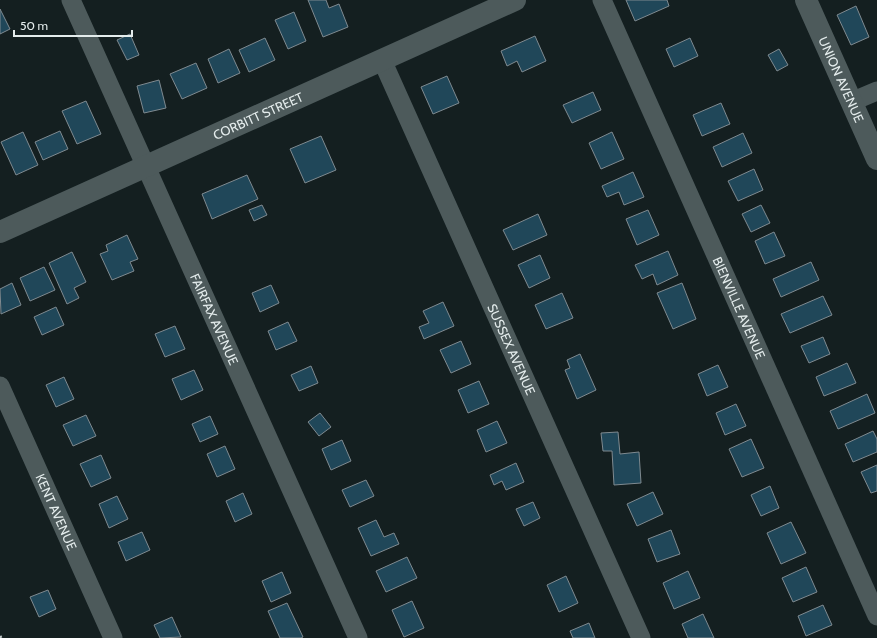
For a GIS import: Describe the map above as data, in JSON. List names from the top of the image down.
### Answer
{
  "streets": {
    "street": [
      "UNION AVENUE",
      "CORBITT STREET",
      "BIENVILLE AVENUE",
      "FAIRFAX AVENUE",
      "SUSSEX AVENUE",
      "KENT AVENUE"
    ]
  },
  "crossings": [
    ["CORBITT STREET", "FAIRFAX AVENUE"],
    ["CORBITT STREET", "SUSSEX AVENUE"]
  ],
  "scale_bar": "50 m"
}
